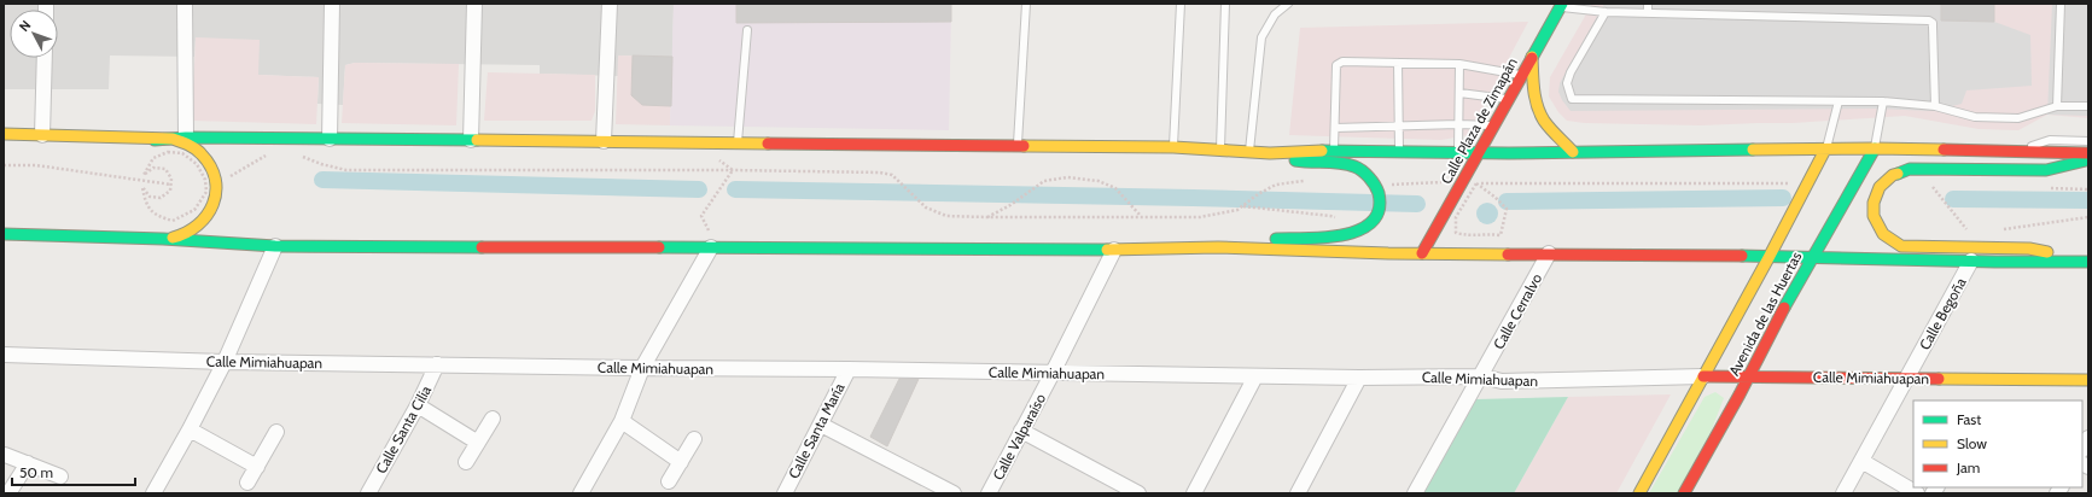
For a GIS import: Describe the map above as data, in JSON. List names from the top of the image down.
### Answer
{
  "streets": {
    "main road": ["Calle Plaza de Zimapán", "Avenida de las Huertas", "Calle Mimiahuapan"],
    "street": [
      "Calle Cerralvo",
      "Calle Begoña",
      "Calle Santa Cilia",
      "Calle Santa María",
      "Calle Valparaíso"
    ]
  },
  "crossings": [
    ["Calle Cerralvo", "Calle Mimiahuapan"],
    ["Avenida de las Huertas", "Calle Mimiahuapan"],
    ["Calle Begoña", "Calle Mimiahuapan"],
    ["Calle Mimiahuapan", "Calle Santa Cilia"],
    ["Calle Mimiahuapan", "Calle Santa María"],
    ["Calle Mimiahuapan", "Calle Valparaíso"]
  ],
  "legend": ["Fast", "Slow", "Jam"],
  "scale_bar": "50 m",
  "north": "top left"
}
